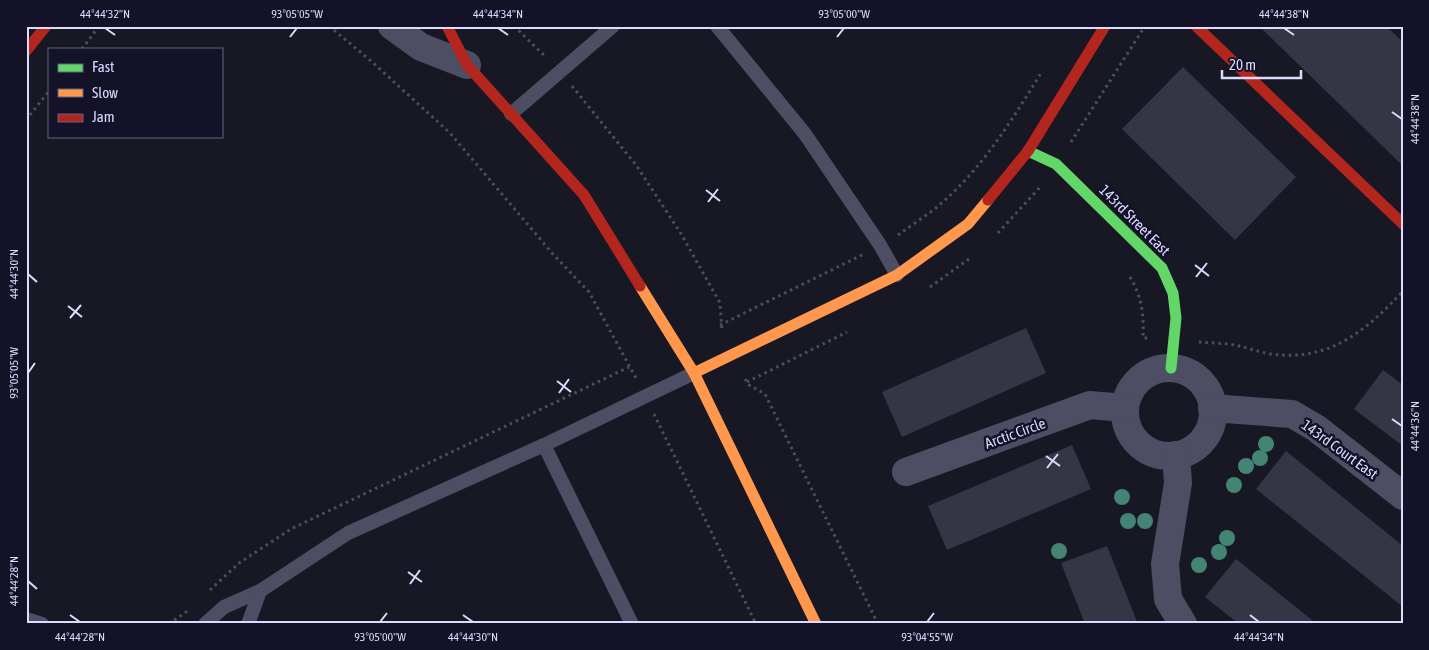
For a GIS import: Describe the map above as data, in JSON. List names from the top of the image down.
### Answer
{
  "streets": {
    "street": ["143rd Street East", "Arctic Circle", "143rd Court East"]
  },
  "crossings": [
    ["143rd Street East", "Arctic Circle"],
    ["143rd Street East", "143rd Court East"],
    ["Arctic Circle", "143rd Court East"]
  ],
  "legend": ["Fast", "Slow", "Jam"],
  "scale_bar": "20 m",
  "coordinates": [
    "44°44'32\"N",
    "93°05'05\"W",
    "44°44'34\"N",
    "93°05'00\"W",
    "44°44'38\"N",
    "44°44'30\"N",
    "44°44'36\"N",
    "44°44'28\"N",
    "93°04'55\"W"
  ]
}
